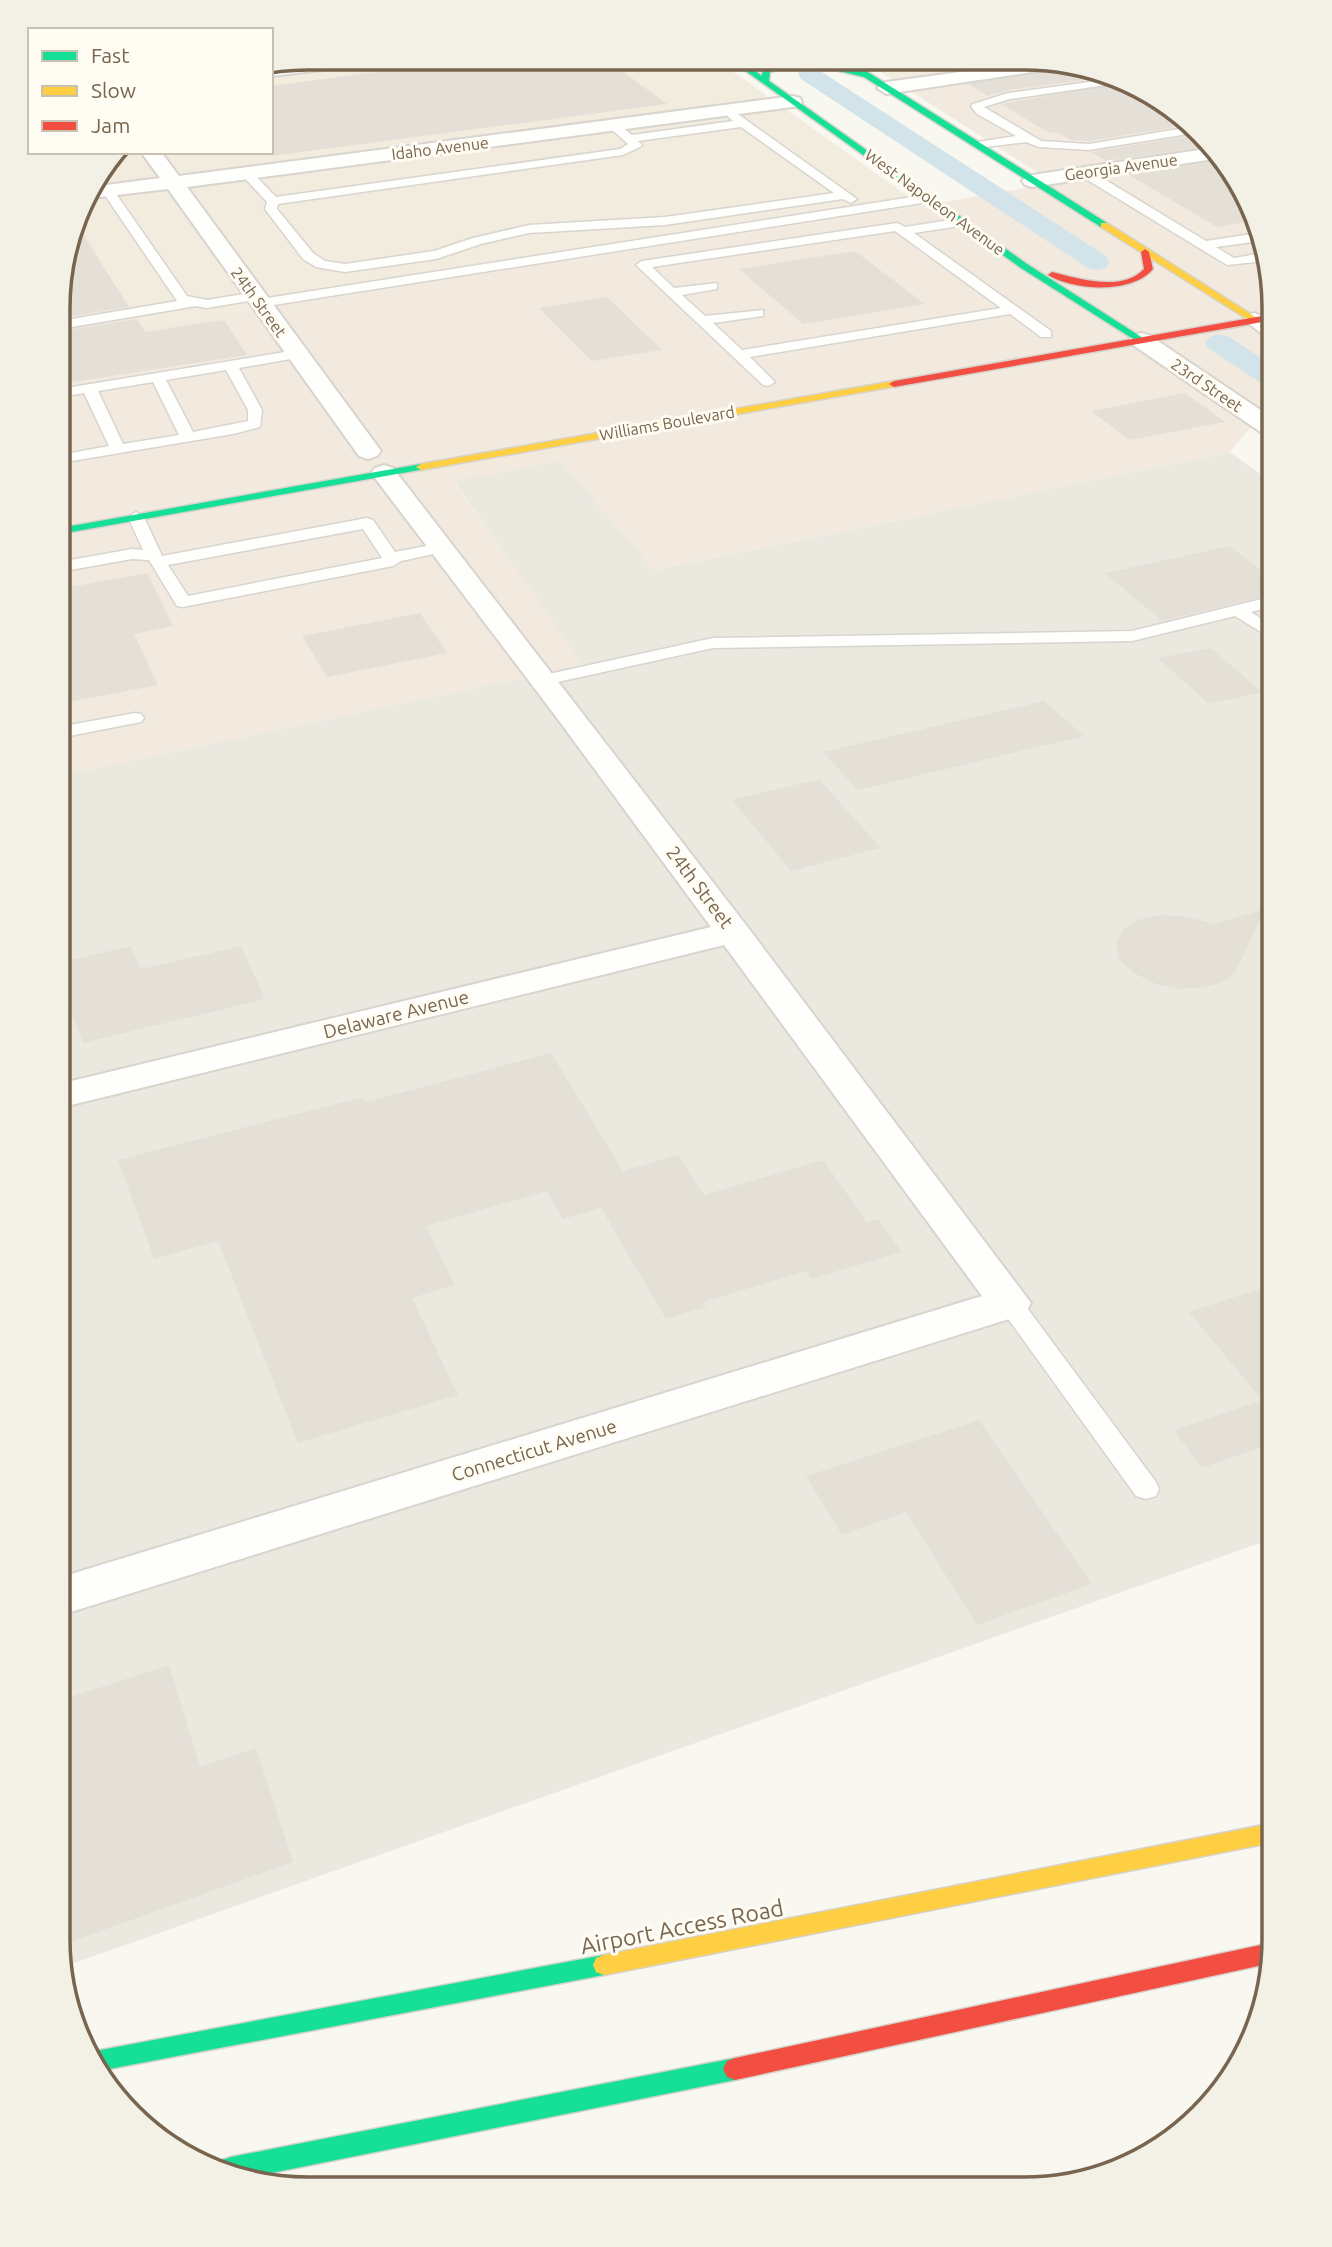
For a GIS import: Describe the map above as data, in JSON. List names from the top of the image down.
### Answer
{
  "streets": {
    "main road": ["West Napoleon Avenue", "Williams Boulevard", "Airport Access Road"],
    "street": [
      "Idaho Avenue",
      "Georgia Avenue",
      "24th Street",
      "23rd Street",
      "Delaware Avenue",
      "Connecticut Avenue"
    ]
  },
  "crossings": [
    ["Idaho Avenue", "West Napoleon Avenue"],
    ["Idaho Avenue", "24th Street"],
    ["West Napoleon Avenue", "23rd Street"],
    ["West Napoleon Avenue", "Williams Boulevard"],
    ["24th Street", "Williams Boulevard"],
    ["24th Street", "Delaware Avenue"],
    ["24th Street", "Connecticut Avenue"],
    ["23rd Street", "Williams Boulevard"]
  ],
  "legend": ["Fast", "Slow", "Jam"]
}
